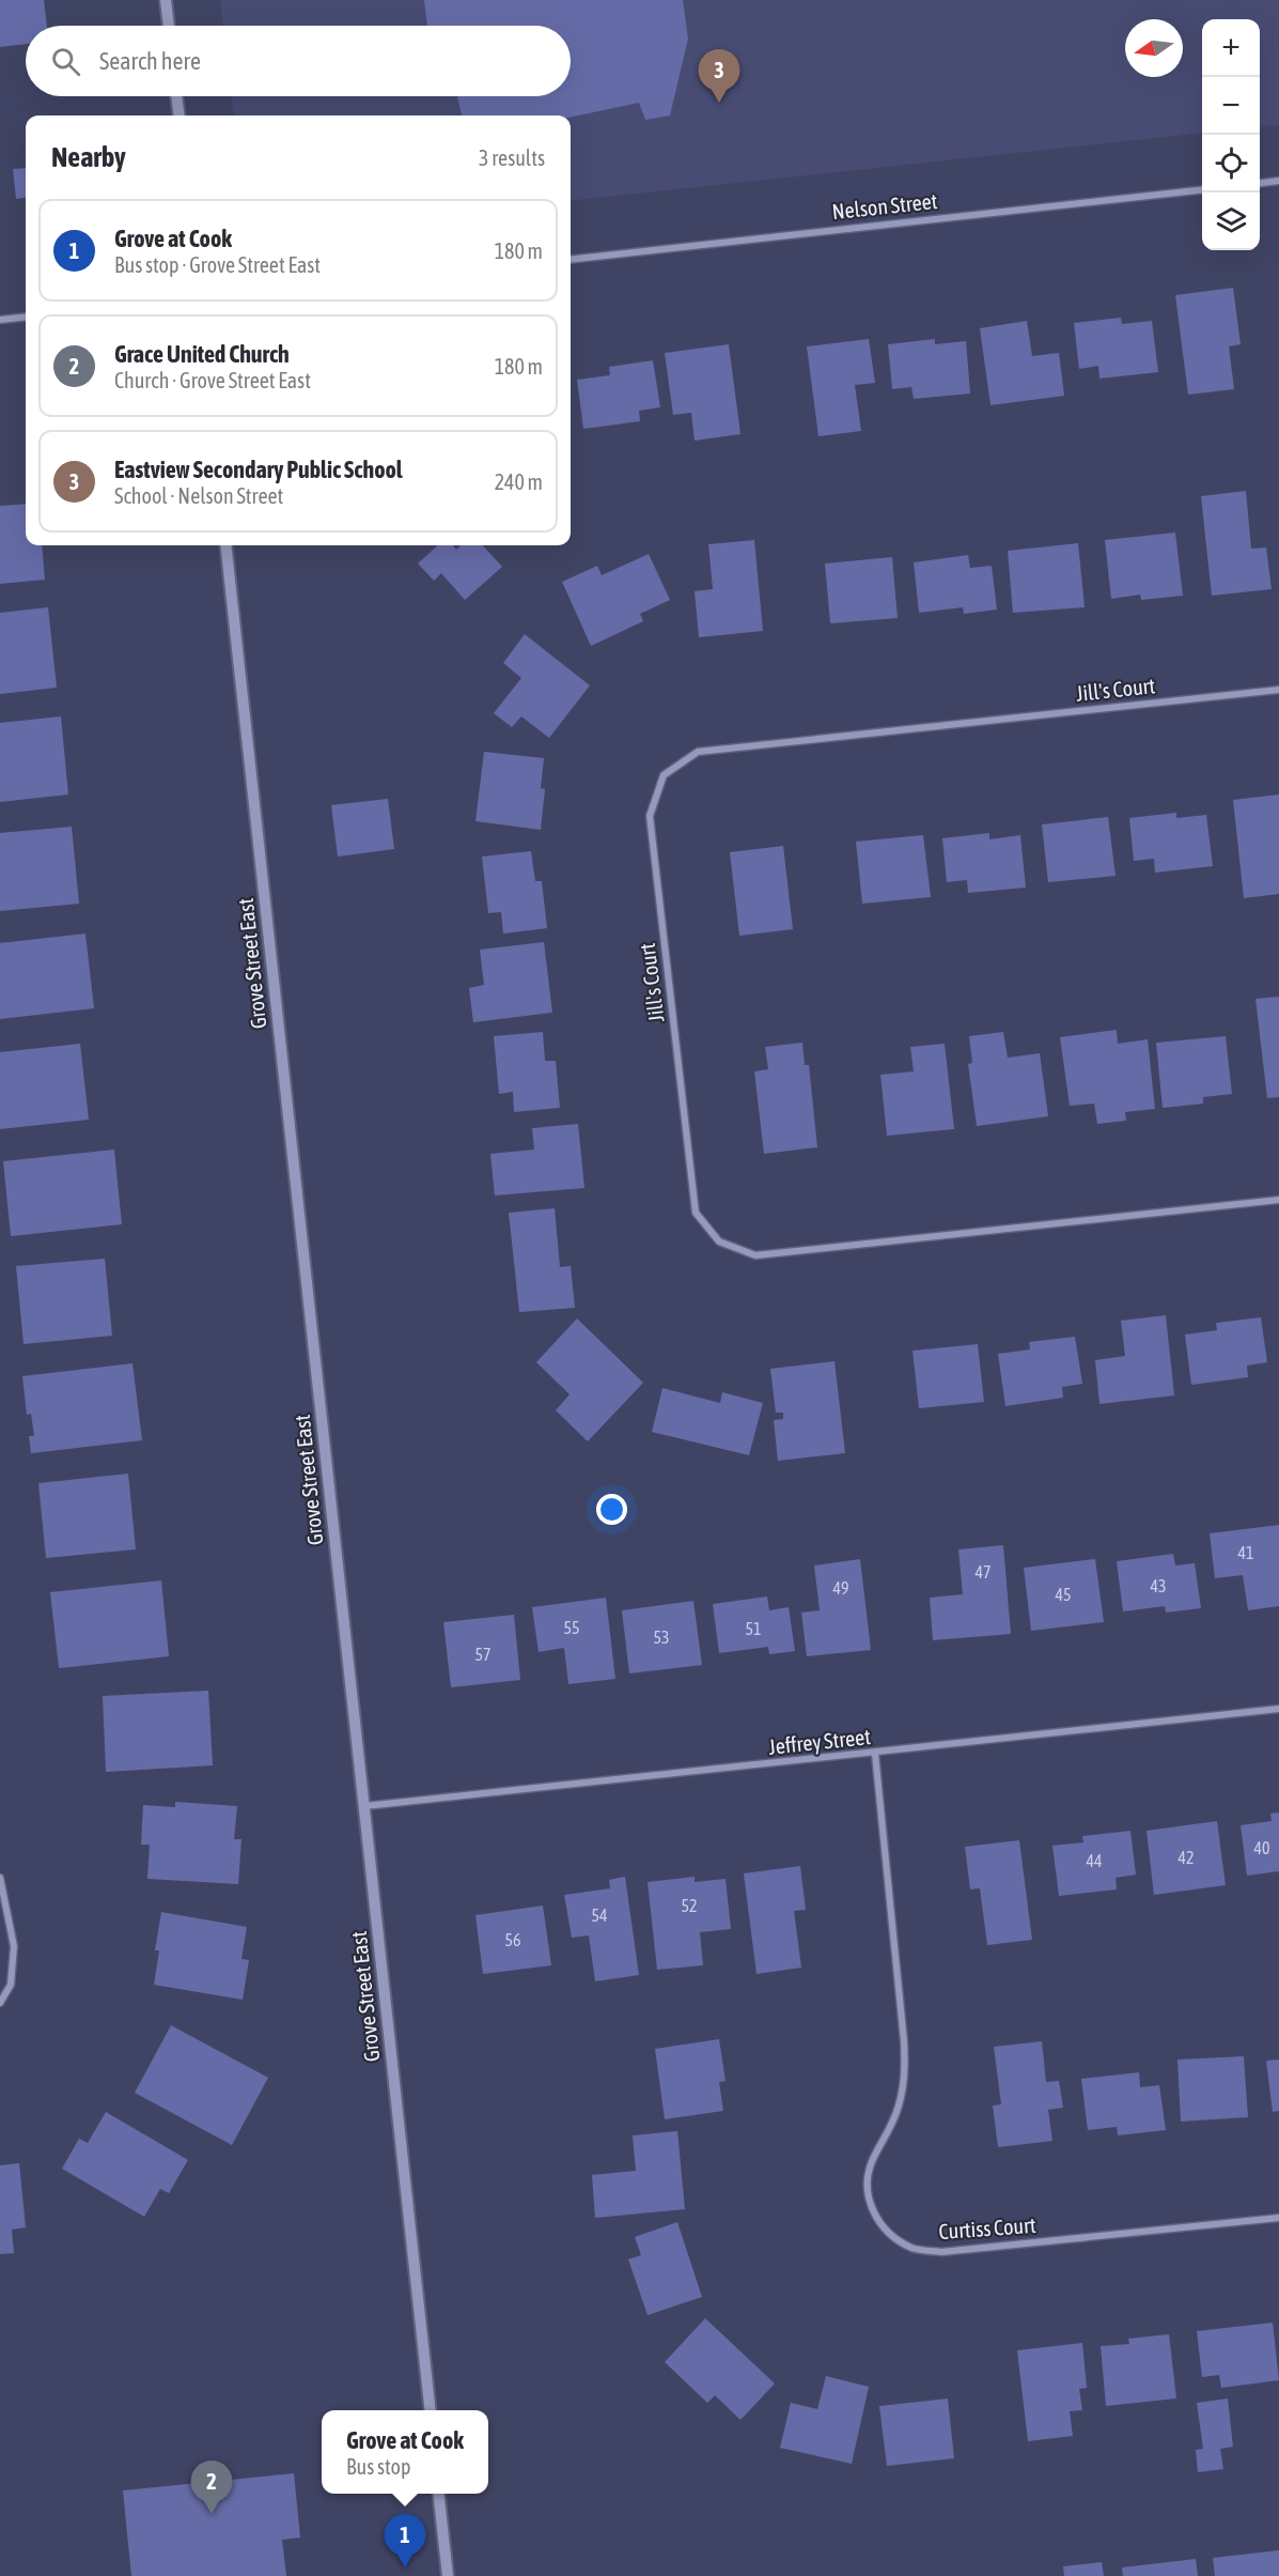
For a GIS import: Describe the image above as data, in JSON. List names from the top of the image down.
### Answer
{
  "streets": {
    "street": [
      "Nelson Street",
      "Jill's Court",
      "Grove Street East",
      "Jeffrey Street",
      "Curtiss Court"
    ]
  },
  "crossings": [
    ["Grove Street East", "Jeffrey Street"],
    ["Jeffrey Street", "Curtiss Court"]
  ],
  "house_numbers": [
    "41",
    "47",
    "43",
    "49",
    "45",
    "55",
    "51",
    "53",
    "57",
    "40",
    "42",
    "44",
    "52",
    "54",
    "56"
  ],
  "north": "left",
  "page": {
    "map_buttons": ["+", "−"],
    "search": "Search here",
    "pins": ["3", "2", "1"],
    "heading": ["Nearby", "3 results"],
    "list": [
      {
        "mark": "1",
        "name": "Grove at Cook",
        "note": "Bus stop · Grove Street East",
        "value": "180 m"
      },
      {
        "mark": "2",
        "name": "Grace United Church",
        "note": "Church · Grove Street East",
        "value": "180 m"
      },
      {
        "mark": "3",
        "name": "Eastview Secondary Public School",
        "note": "School · Nelson Street",
        "value": "240 m"
      }
    ],
    "popup": ["Grove at Cook", "Bus stop"]
  }
}
